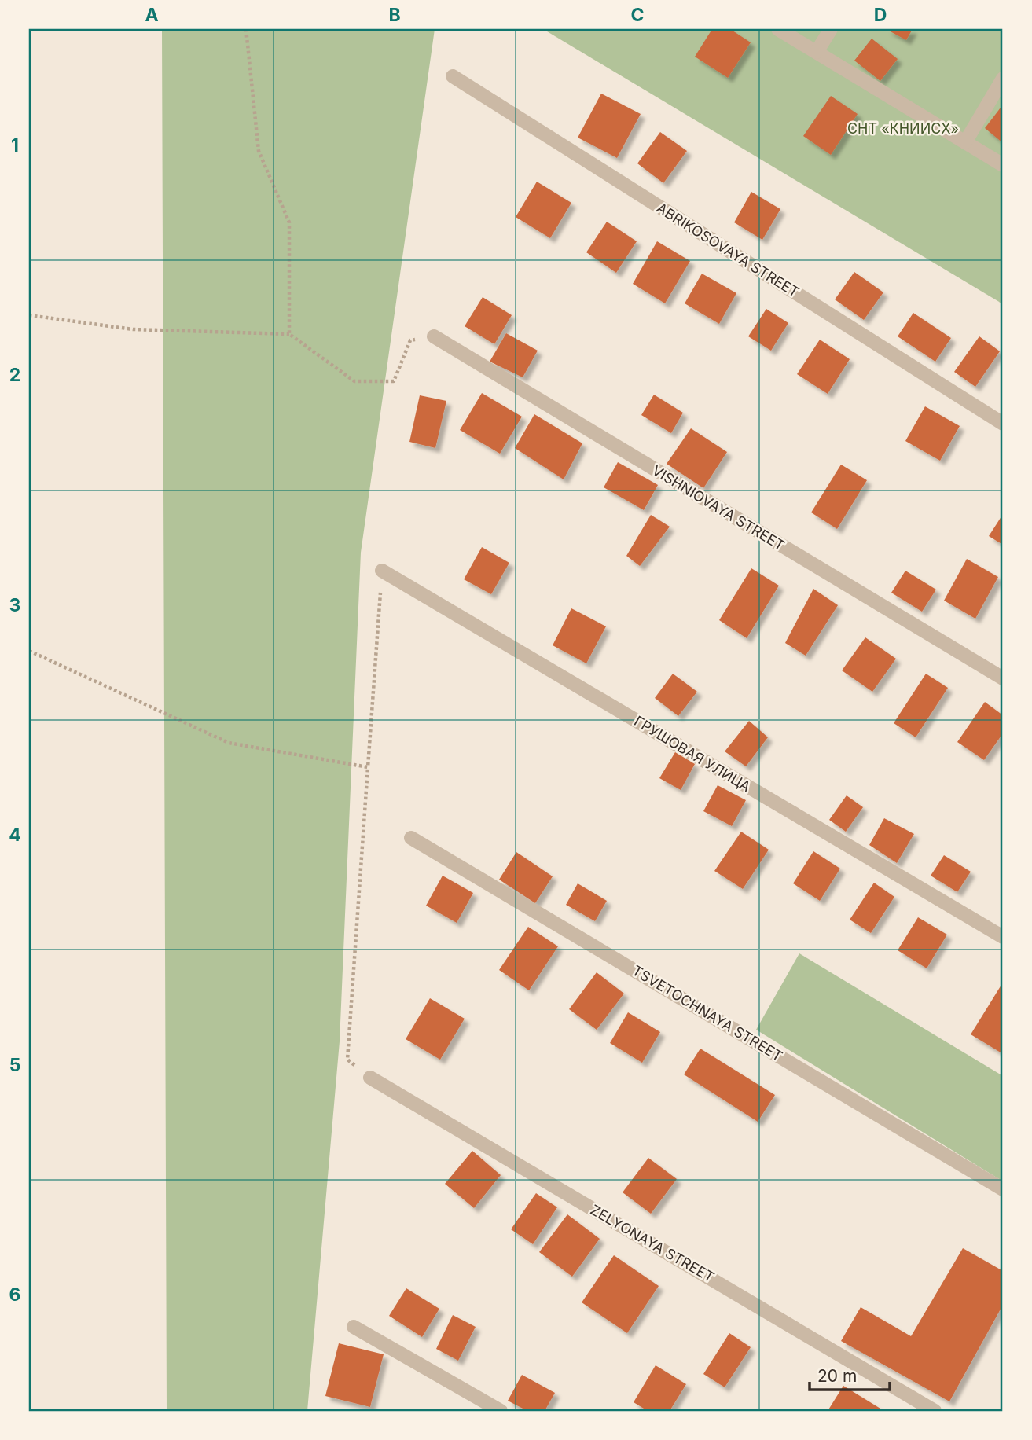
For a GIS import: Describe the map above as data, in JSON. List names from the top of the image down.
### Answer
{
  "streets": {
    "street": [
      "ABRIKOSOVAYA STREET",
      "VISHNIOVAYA STREET",
      "ГРУШОВАЯ УЛИЦА",
      "TSVETOCHNAYA STREET",
      "ZELYONAYA STREET"
    ]
  },
  "parks": ["СНТ «КНИИСХ»"],
  "scale_bar": "20 m",
  "grid": {
    "columns": [
      "A",
      "B",
      "C",
      "D"
    ],
    "rows": [
      "1",
      "2",
      "3",
      "4",
      "5",
      "6"
    ]
  }
}
